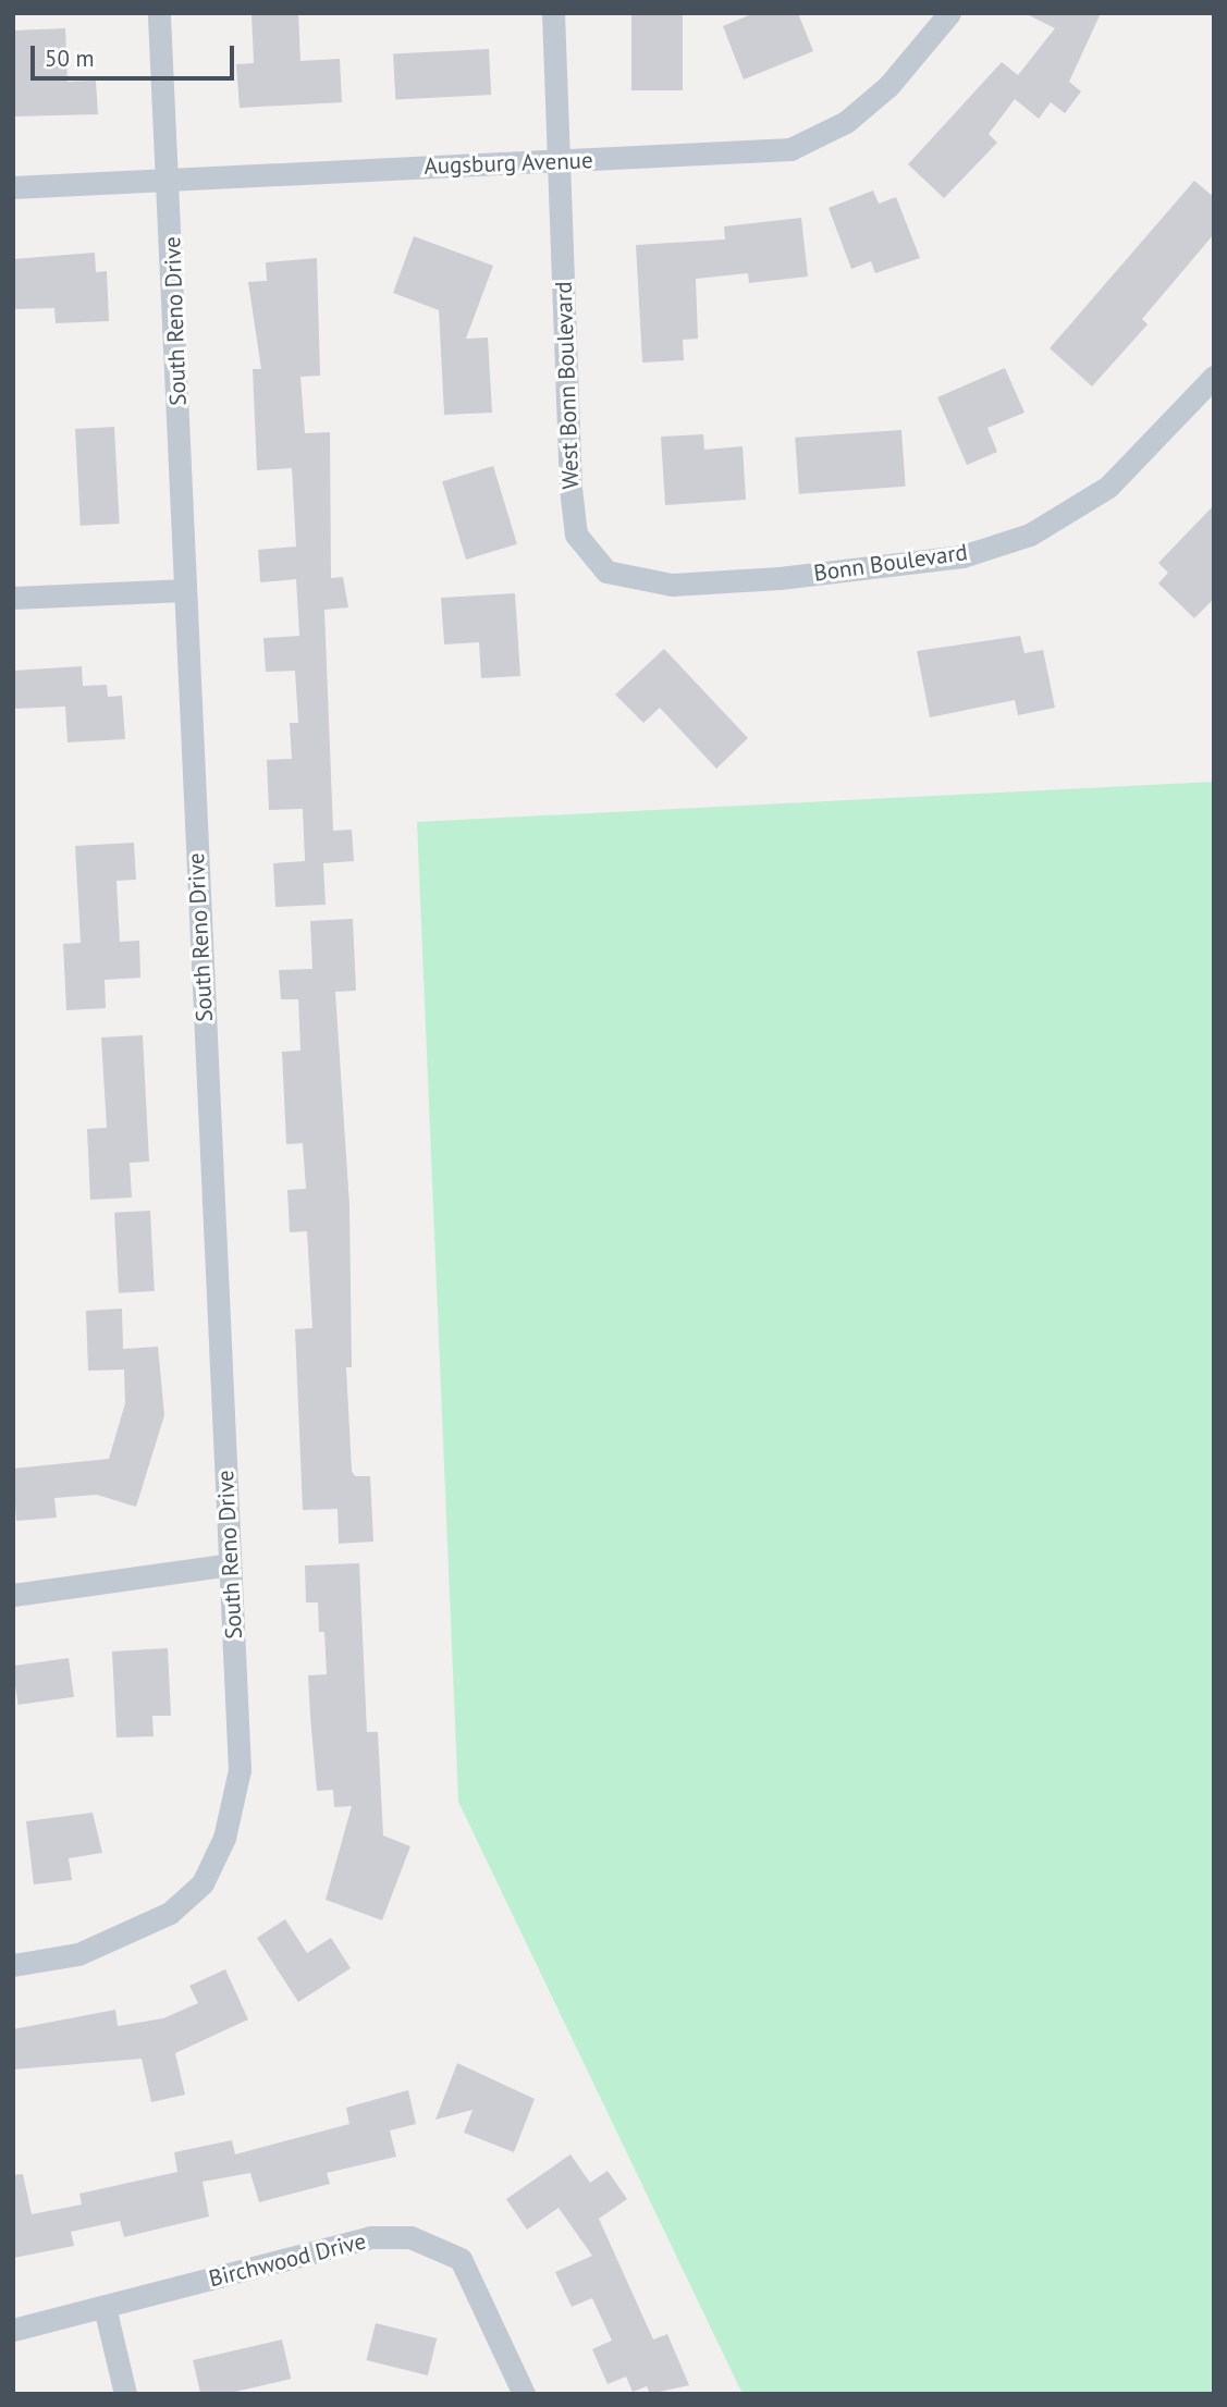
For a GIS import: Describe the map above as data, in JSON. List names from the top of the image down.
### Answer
{
  "streets": {
    "street": [
      "Augsburg Avenue",
      "South Reno Drive",
      "West Bonn Boulevard",
      "Bonn Boulevard",
      "Birchwood Drive"
    ]
  },
  "crossings": [
    ["Augsburg Avenue", "South Reno Drive"],
    ["Augsburg Avenue", "West Bonn Boulevard"],
    ["West Bonn Boulevard", "Bonn Boulevard"]
  ],
  "scale_bar": "50 m"
}
